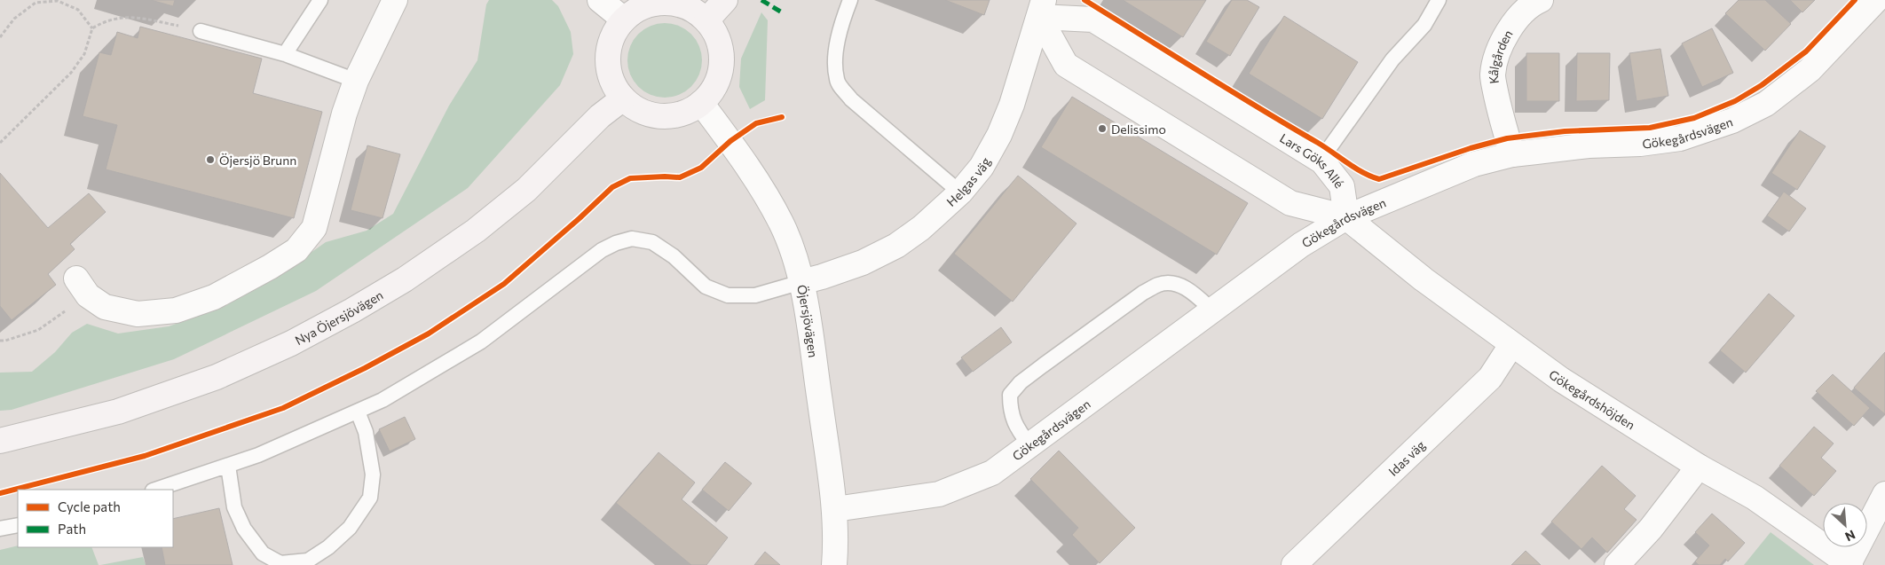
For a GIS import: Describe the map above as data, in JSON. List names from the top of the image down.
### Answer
{
  "streets": {
    "street": [
      "Kålgården",
      "Gökegårdsvägen",
      "Lars Göks Allé",
      "Helgas väg",
      "Nya Öjersjövägen",
      "Öjersjövägen",
      "Gökegårdshöjden",
      "Idas väg"
    ]
  },
  "crossings": [
    ["Kålgården", "Gökegårdsvägen"],
    ["Gökegårdsvägen", "Lars Göks Allé"],
    ["Gökegårdsvägen", "Öjersjövägen"],
    ["Gökegårdsvägen", "Gökegårdshöjden"],
    ["Lars Göks Allé", "Helgas väg"],
    ["Lars Göks Allé", "Gökegårdshöjden"],
    ["Helgas väg", "Öjersjövägen"],
    ["Nya Öjersjövägen", "Öjersjövägen"],
    ["Gökegårdshöjden", "Idas väg"]
  ],
  "places": ["Delissimo", "Öjersjö Brunn"],
  "legend": ["Cycle path", "Path"],
  "north": "bottom right"
}
